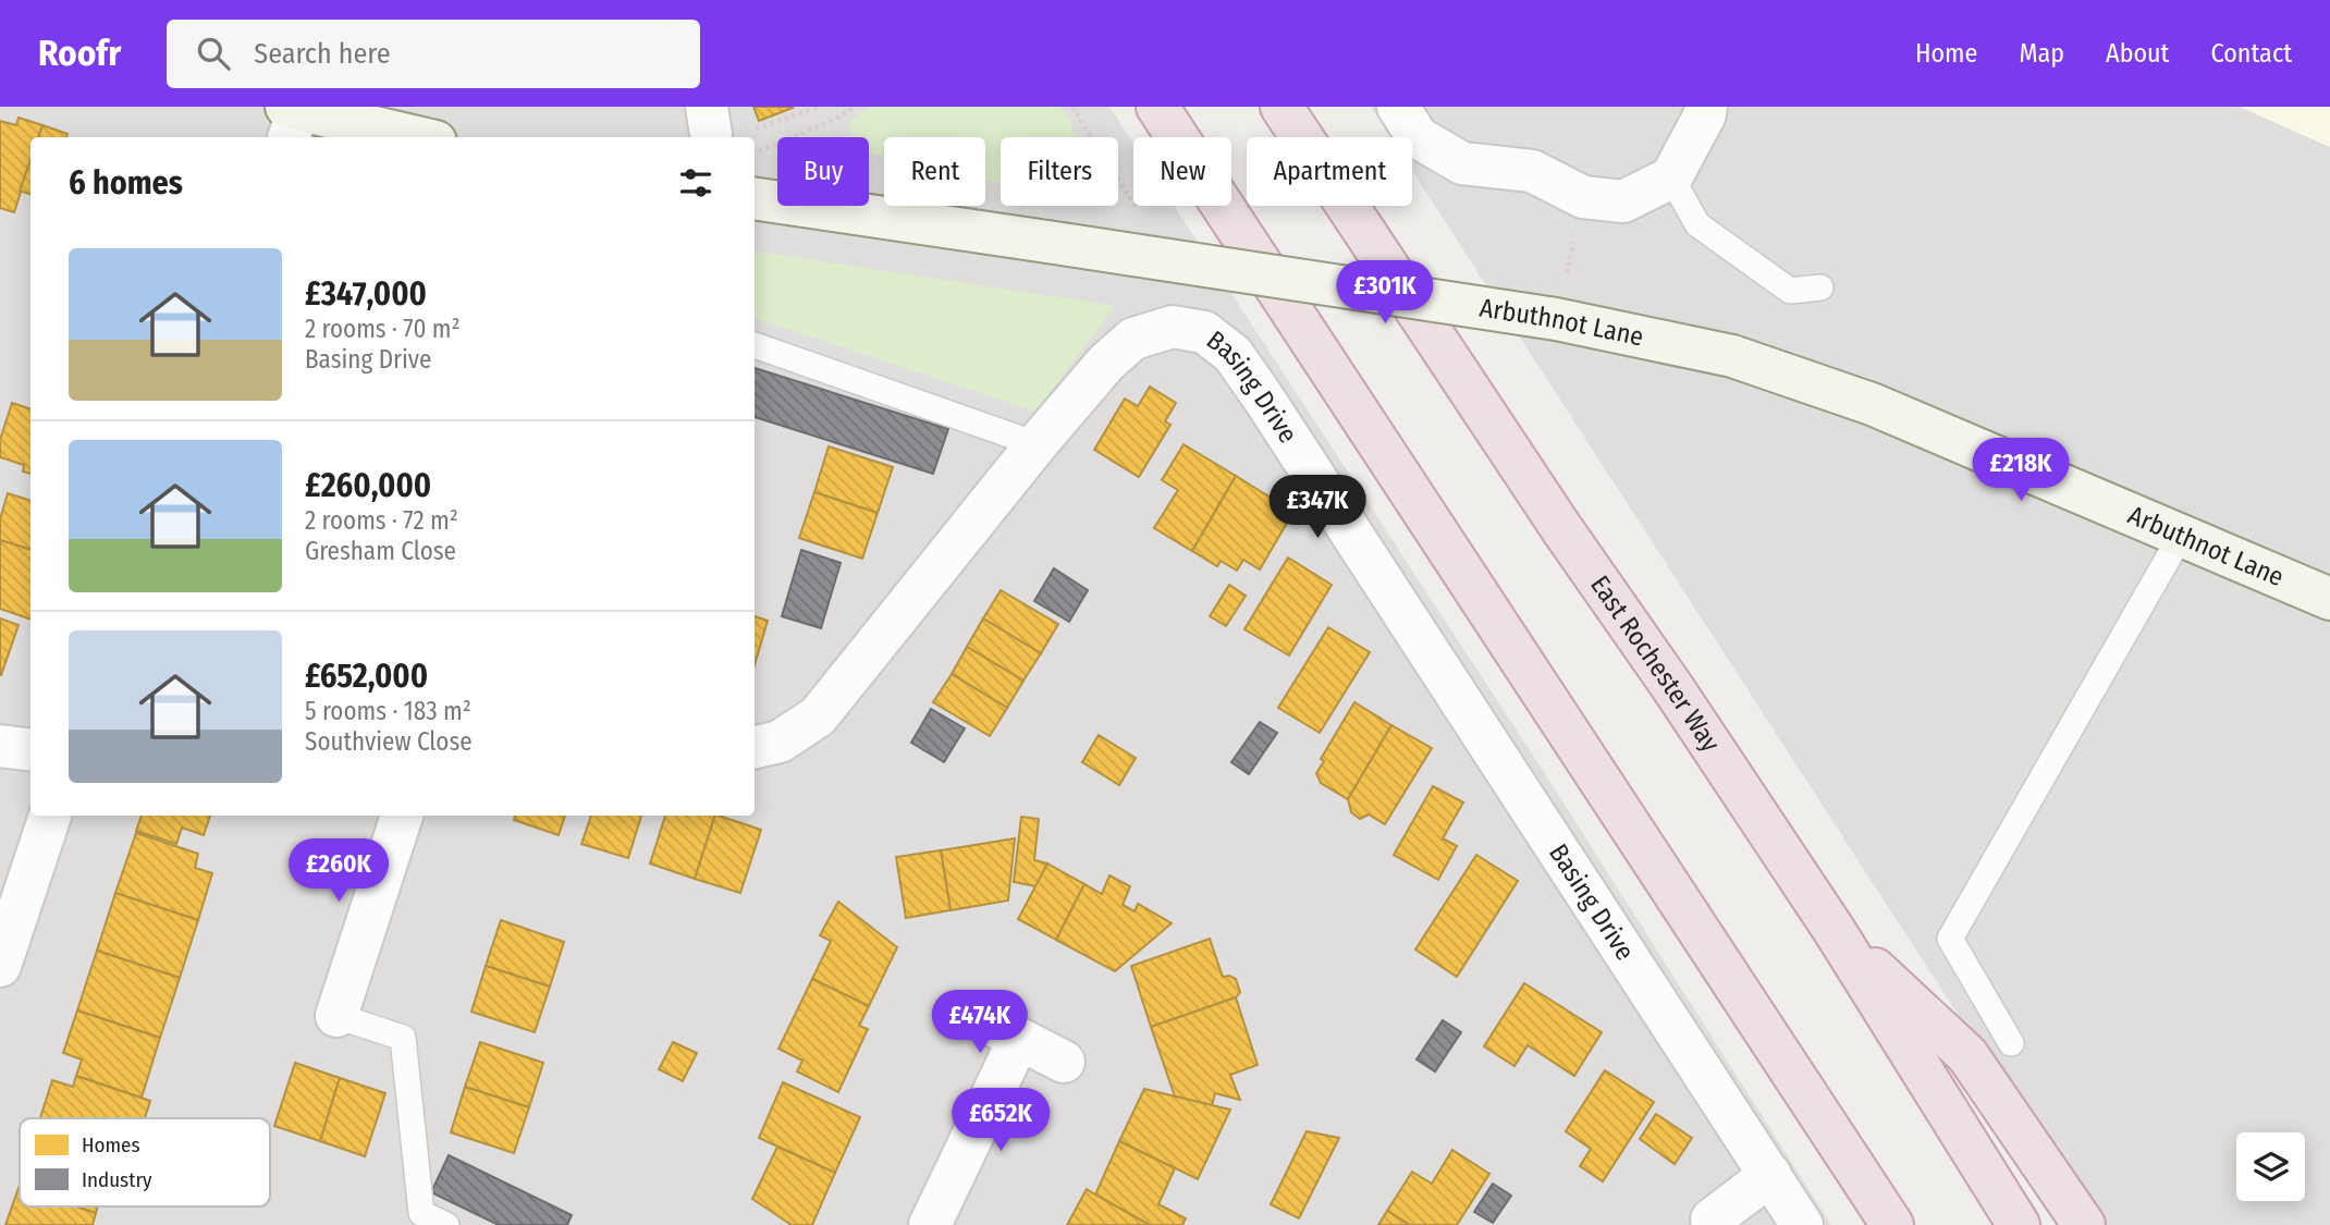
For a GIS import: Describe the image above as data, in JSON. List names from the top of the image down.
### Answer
{
  "streets": {
    "highway": ["East Rochester Way"],
    "street": ["Arbuthnot Lane", "Basing Drive"]
  },
  "legend": ["Homes", "Industry"],
  "page": {
    "header": "Roofr",
    "search": "Search here",
    "nav": [
      "Home",
      "Map",
      "About",
      "Contact"
    ],
    "chip": [
      "Buy",
      "Rent",
      "Filters",
      "New",
      "Apartment"
    ],
    "heading": "6 homes",
    "list": [
      {
        "name": "£347,000",
        "note": "2 rooms · 70 m² · Basing Drive"
      },
      {
        "name": "£260,000",
        "note": "2 rooms · 72 m² · Gresham Close"
      },
      {
        "name": "£652,000",
        "note": "5 rooms · 183 m² · Southview Close"
      }
    ],
    "price": [
      "£301K",
      "£218K",
      "£347K",
      "£260K",
      "£474K",
      "£652K"
    ]
  }
}
